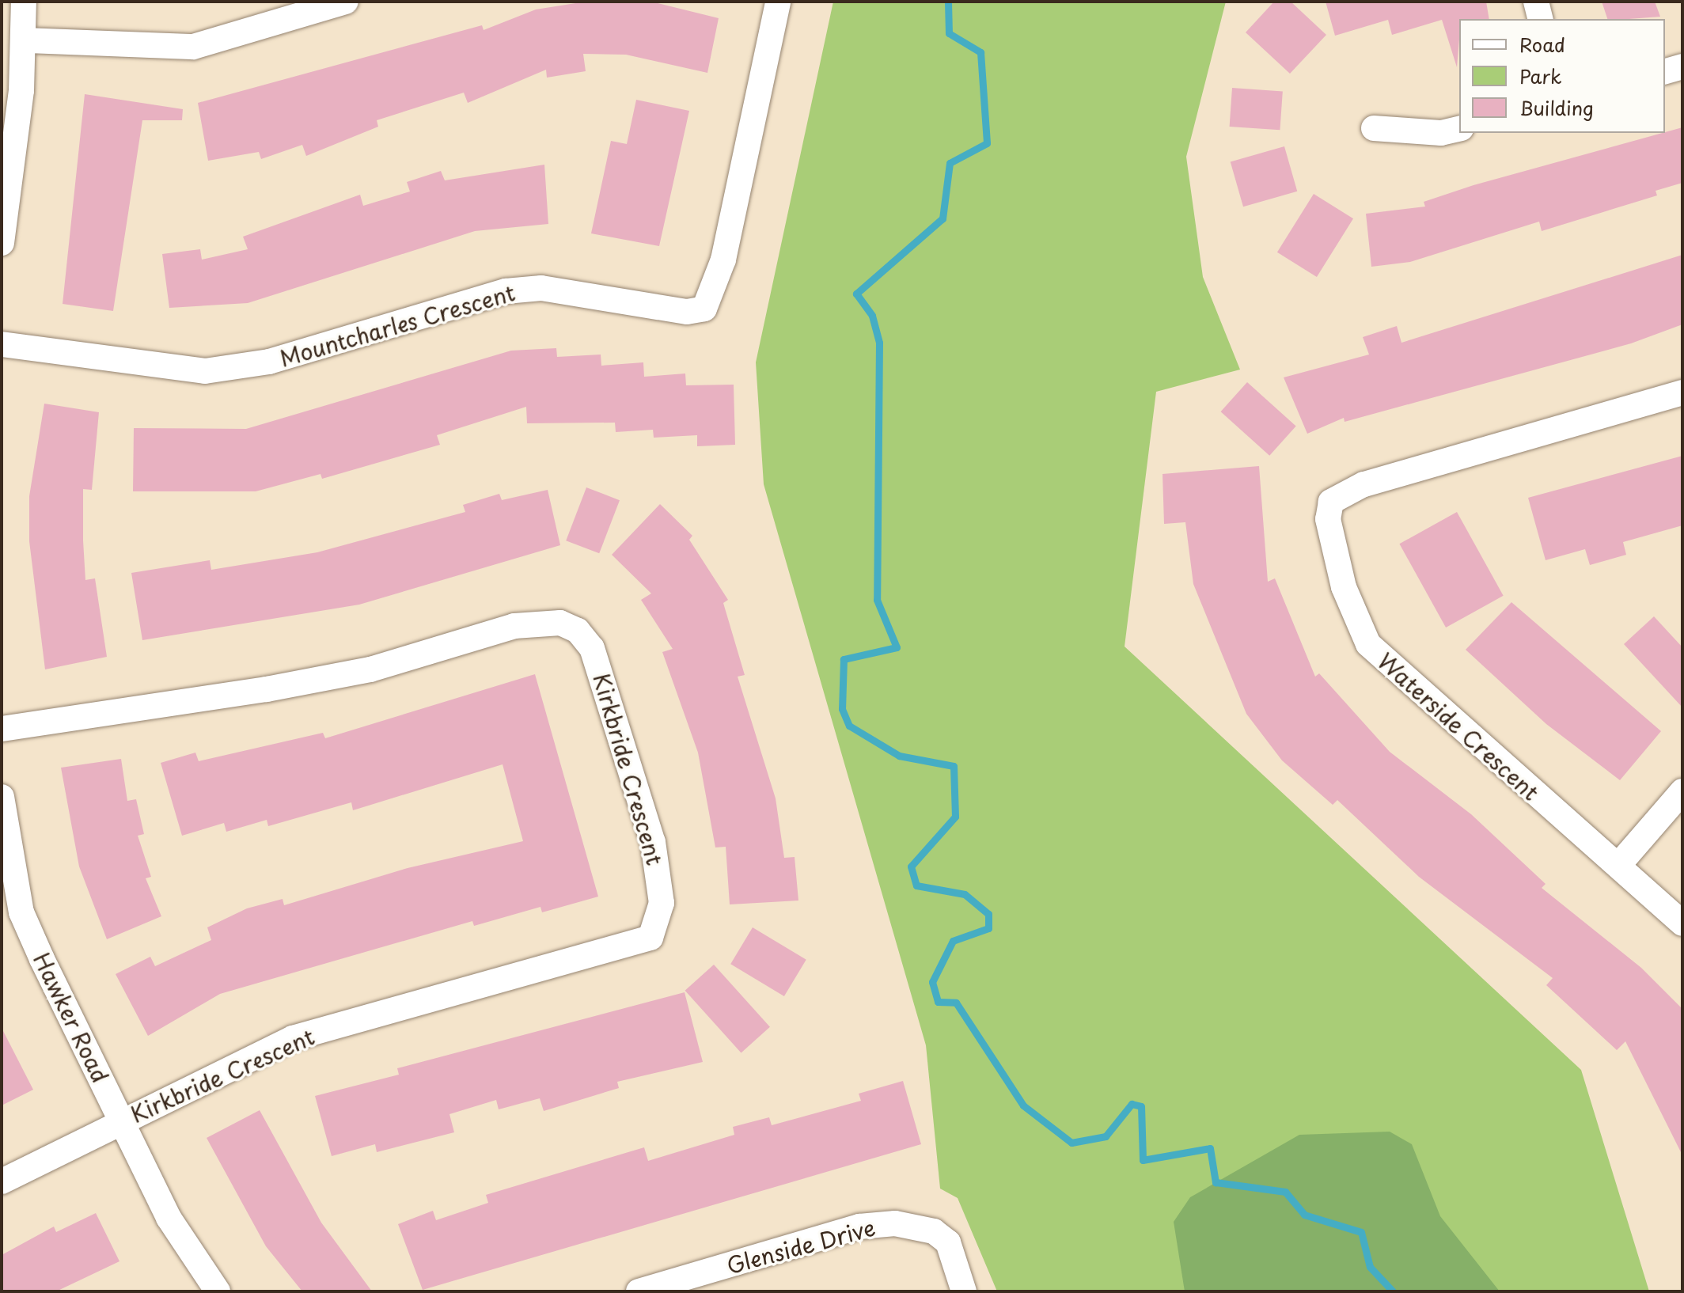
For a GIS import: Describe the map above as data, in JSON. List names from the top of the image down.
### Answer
{
  "streets": {
    "street": [
      "Mountcharles Crescent",
      "Waterside Crescent",
      "Kirkbride Crescent",
      "Hawker Road",
      "Glenside Drive"
    ]
  },
  "crossings": [
    ["Kirkbride Crescent", "Hawker Road"]
  ],
  "legend": ["Road", "Park", "Building"]
}
